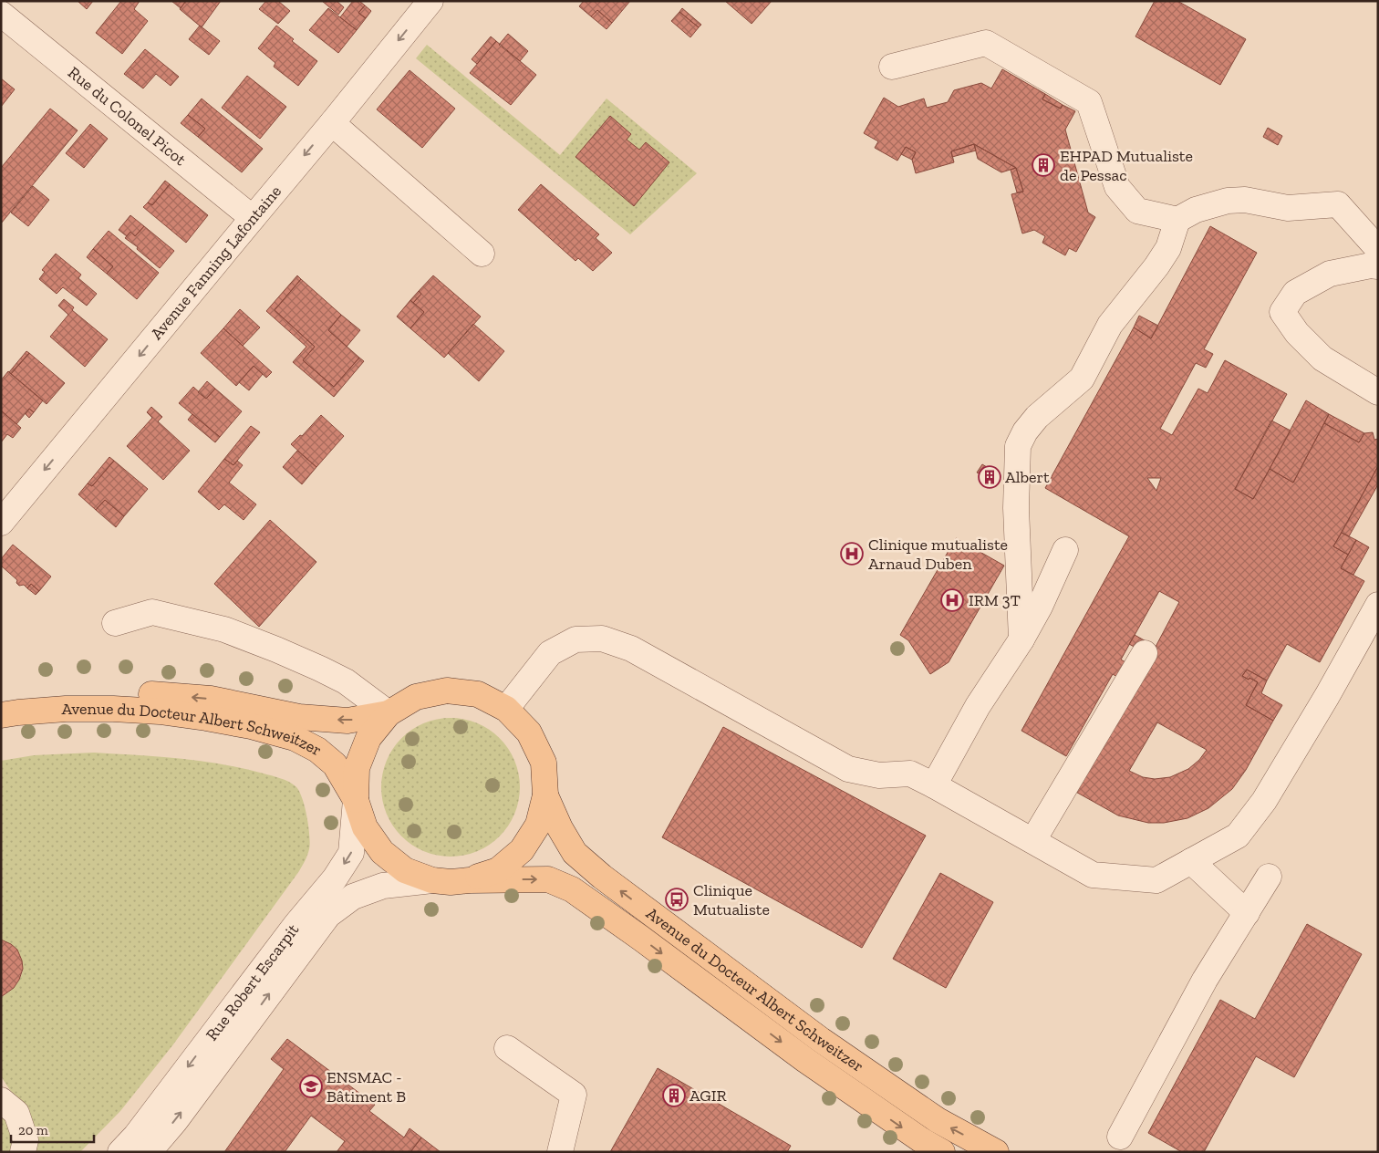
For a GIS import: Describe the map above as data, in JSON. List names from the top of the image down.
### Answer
{
  "streets": {
    "main road": ["Avenue du Docteur Albert Schweitzer"],
    "street": ["Rue du Colonel Picot", "Avenue Fanning Lafontaine", "Rue Robert Escarpit"]
  },
  "crossings": [
    ["Rue du Colonel Picot", "Avenue Fanning Lafontaine"],
    ["Avenue du Docteur Albert Schweitzer", "Rue Robert Escarpit"]
  ],
  "one_way": ["Avenue Fanning Lafontaine"],
  "places": {
    "building": ["EHPAD Mutualiste de Pessac", "Albert", "AGIR"],
    "hospital": ["Clinique mutualiste Arnaud Duben", "IRM 3T"],
    "bus stop": ["Clinique Mutualiste"],
    "school or university": ["ENSMAC - Bâtiment B"]
  },
  "scale_bar": "20 m"
}
